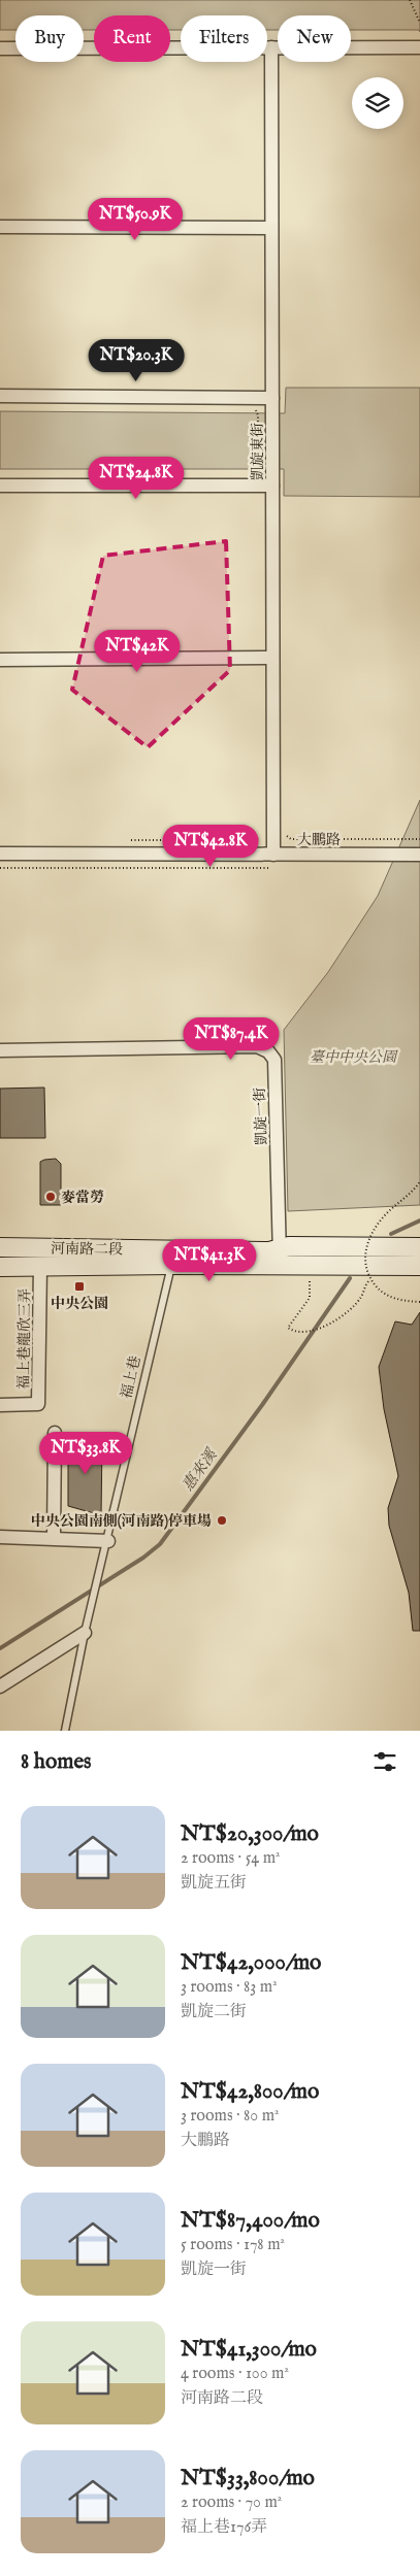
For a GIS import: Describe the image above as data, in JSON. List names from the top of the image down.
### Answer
{
  "streets": {
    "street": [
      "凱旋東街",
      "大鵬路",
      "凱旋一街",
      "河南路二段",
      "福上巷龍欣三弄"
    ],
    "lane": ["福上巷"]
  },
  "crossings": [
    ["凱旋東街", "大鵬路"],
    ["凱旋一街", "河南路二段"],
    ["河南路二段", "福上巷龍欣三弄"],
    ["河南路二段", "福上巷"]
  ],
  "water": ["惠來溪"],
  "parks": ["臺中中央公園"],
  "places": {
    "other": ["麥當勞", "中央公園南側(河南路)停車場"],
    "transit": ["中央公園"]
  },
  "page": {
    "chip": [
      "Buy",
      "Rent",
      "Filters",
      "New"
    ],
    "price": [
      "NT$50.9K",
      "NT$20.3K",
      "NT$24.8K",
      "NT$42K",
      "NT$42.8K",
      "NT$87.4K",
      "NT$41.3K",
      "NT$33.8K"
    ],
    "heading": "8 homes",
    "list": [
      {
        "name": "NT$20,300/mo",
        "note": "2 rooms · 54 m² · 凱旋五街"
      },
      {
        "name": "NT$42,000/mo",
        "note": "3 rooms · 83 m² · 凱旋二街"
      },
      {
        "name": "NT$42,800/mo",
        "note": "3 rooms · 80 m² · 大鵬路"
      },
      {
        "name": "NT$87,400/mo",
        "note": "5 rooms · 178 m² · 凱旋一街"
      },
      {
        "name": "NT$41,300/mo",
        "note": "4 rooms · 100 m² · 河南路二段"
      },
      {
        "name": "NT$33,800/mo",
        "note": "2 rooms · 70 m² · 福上巷176弄"
      }
    ]
  }
}
